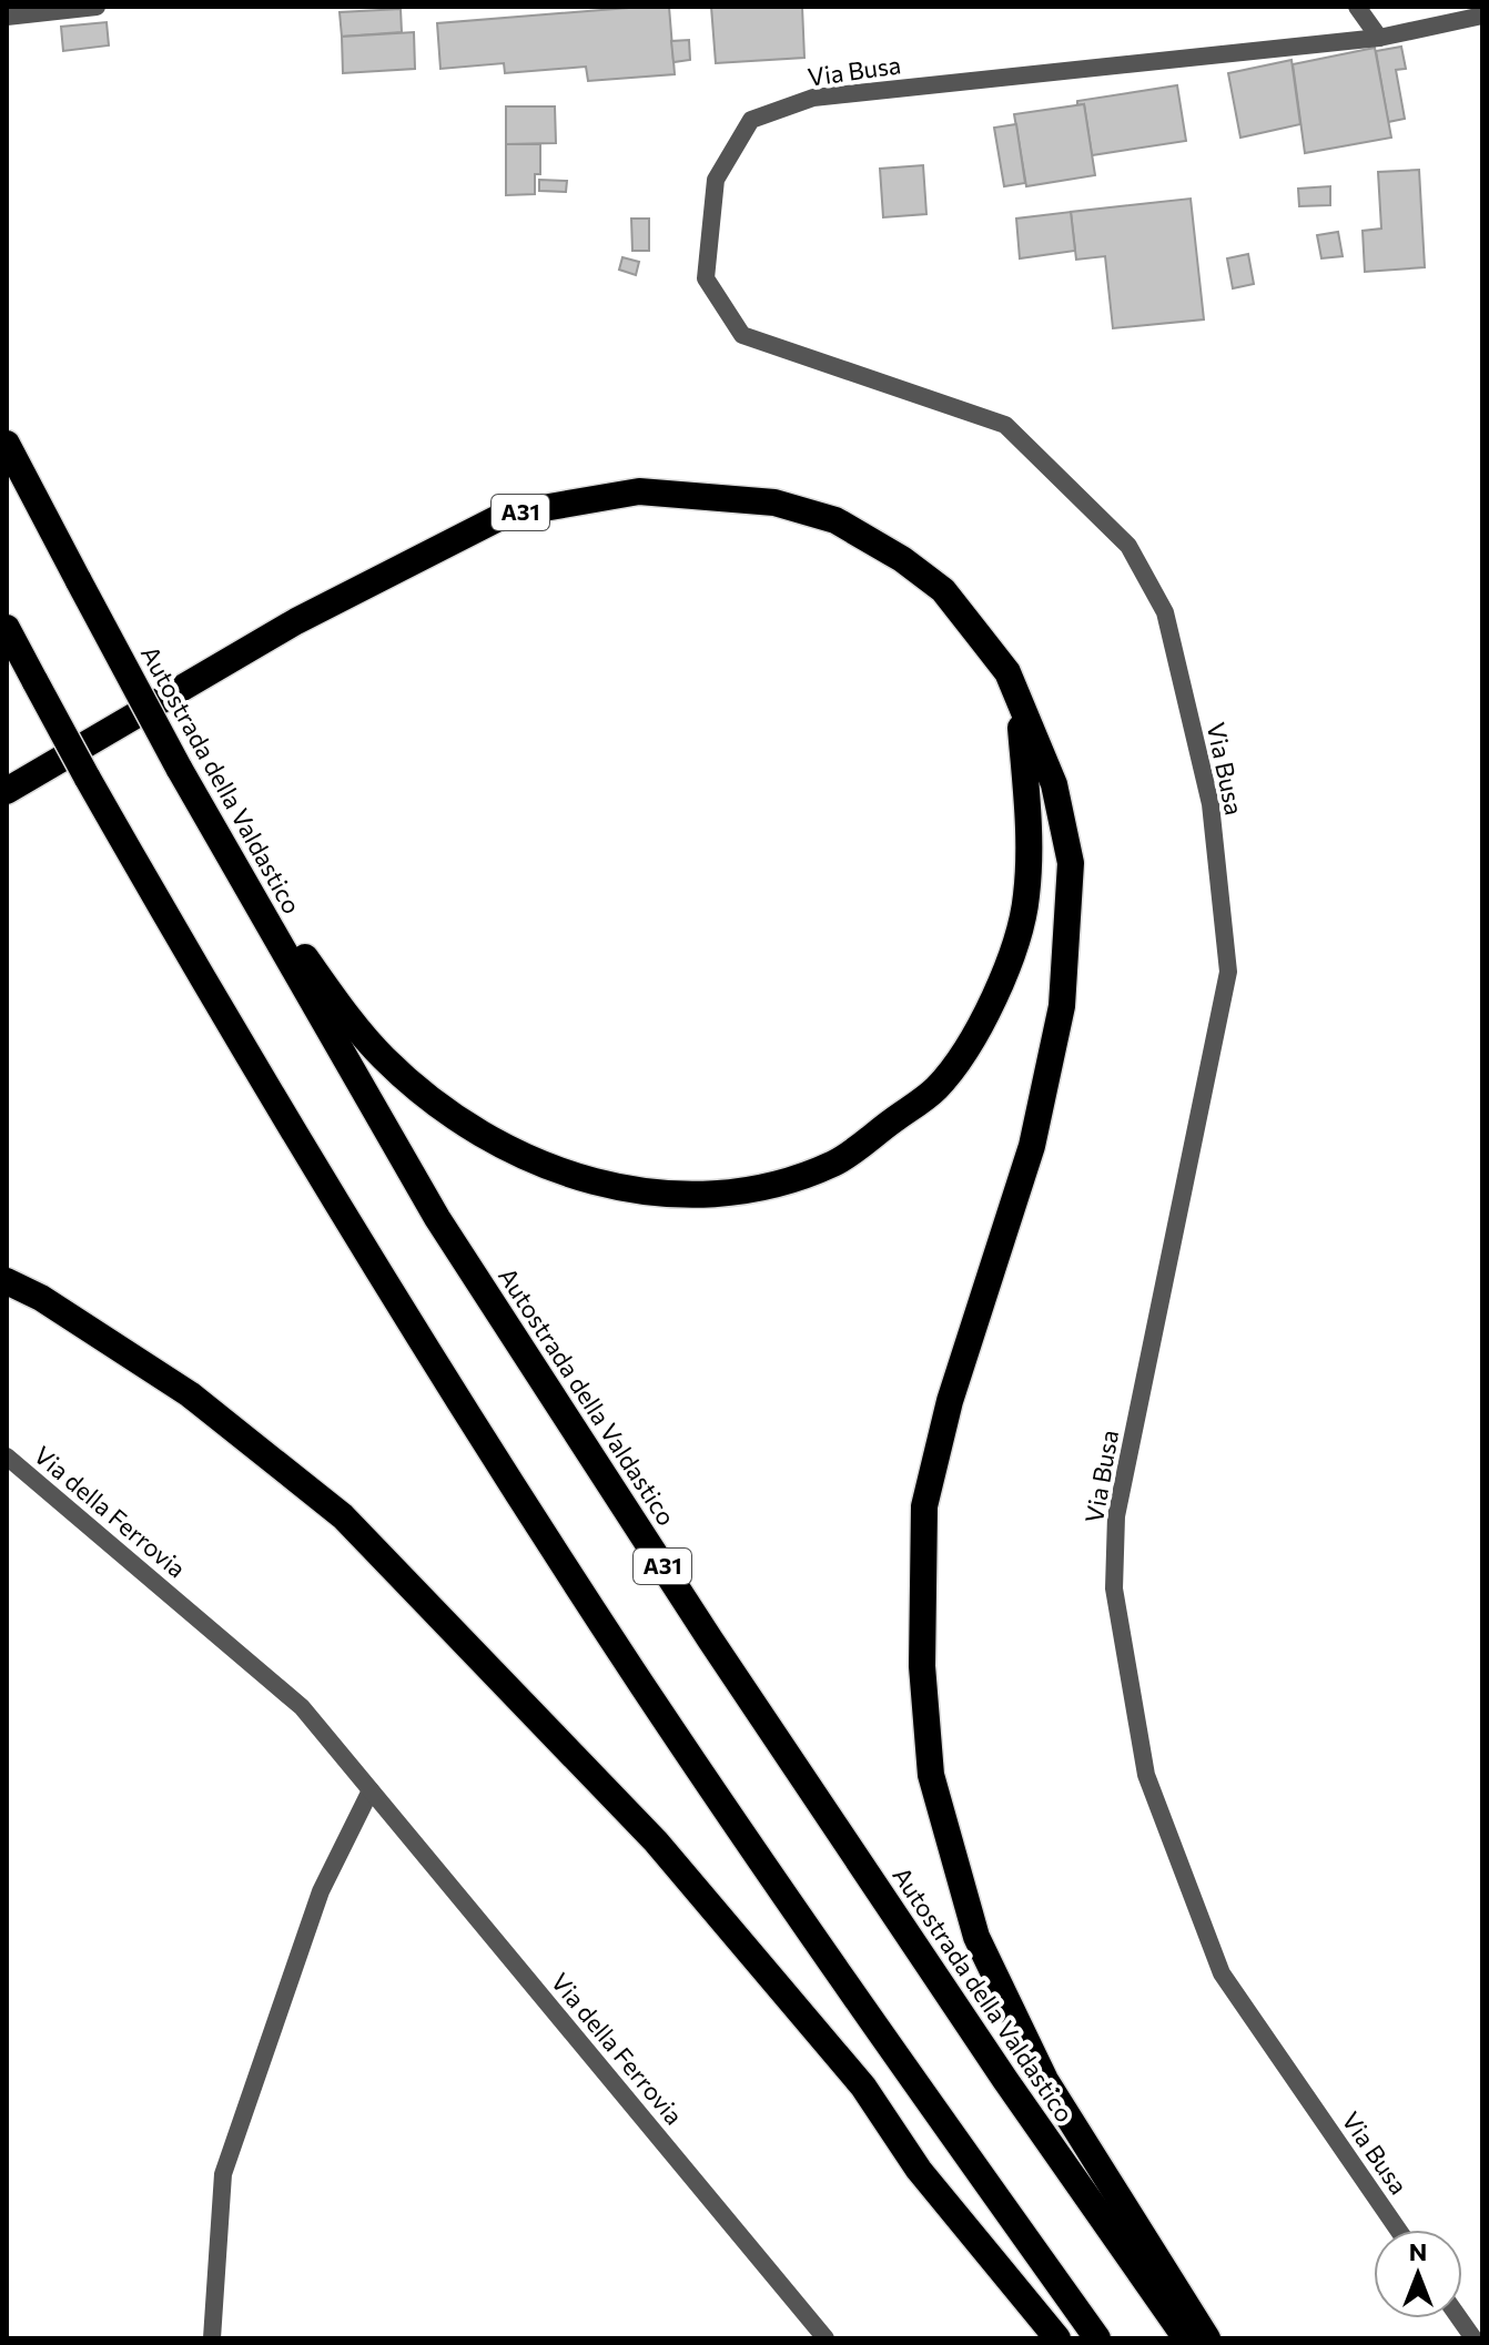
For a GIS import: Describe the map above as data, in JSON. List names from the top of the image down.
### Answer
{
  "streets": {
    "highway": ["A31", "Autostrada della Valdastico"],
    "street": ["Via Busa", "Via della Ferrovia"]
  },
  "crossings": [
    ["A31", "Autostrada della Valdastico"]
  ],
  "north": "top"
}
